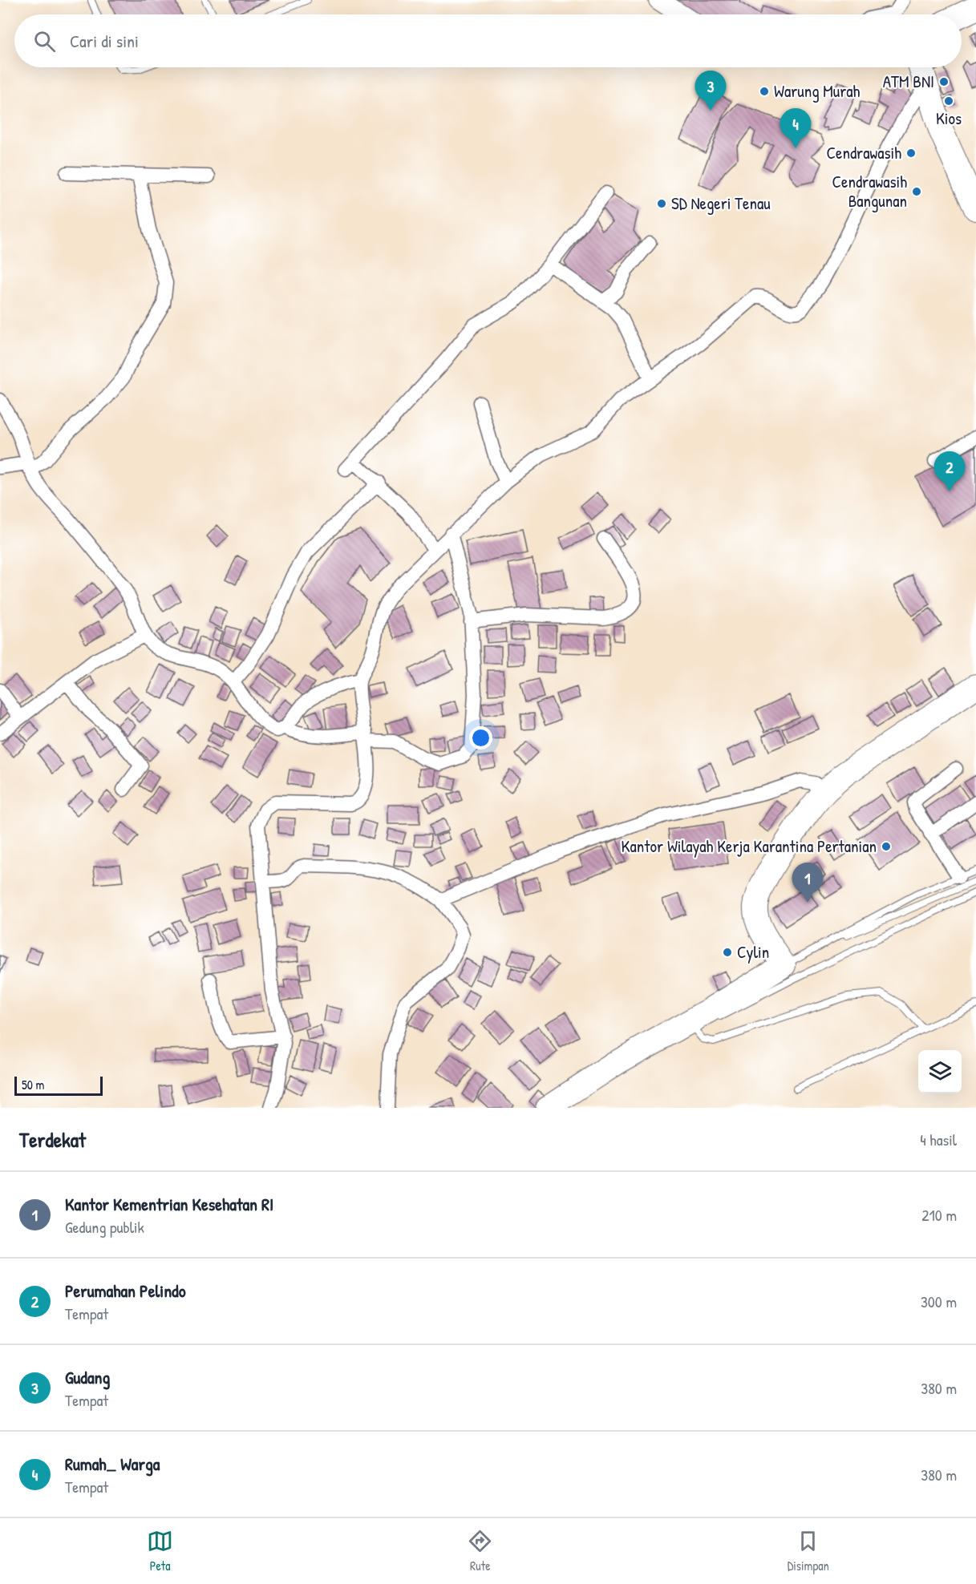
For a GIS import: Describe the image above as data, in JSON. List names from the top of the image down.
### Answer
{
  "places": [
    "ATM BNI",
    "Warung Murah",
    "Kios",
    "Cendrawasih",
    "Cendrawasih Bangunan",
    "SD Negeri Tenau",
    "Kantor Wilayah Kerja Karantina Pertanian",
    "Cylin"
  ],
  "scale_bar": "50 m",
  "page": {
    "search": "Cari di sini",
    "pins": [
      "3",
      "4",
      "2",
      "1"
    ],
    "scale": "50 m",
    "heading": ["Terdekat", "4 hasil"],
    "list": [
      {
        "mark": "1",
        "name": "Kantor Kementrian Kesehatan RI",
        "note": "Gedung publik",
        "value": "210 m"
      },
      {
        "mark": "2",
        "name": "Perumahan Pelindo",
        "note": "Tempat",
        "value": "300 m"
      },
      {
        "mark": "3",
        "name": "Gudang",
        "note": "Tempat",
        "value": "380 m"
      },
      {
        "mark": "4",
        "name": "Rumah_ Warga",
        "note": "Tempat",
        "value": "380 m"
      }
    ],
    "nav": ["Peta", "Rute", "Disimpan"]
  }
}
